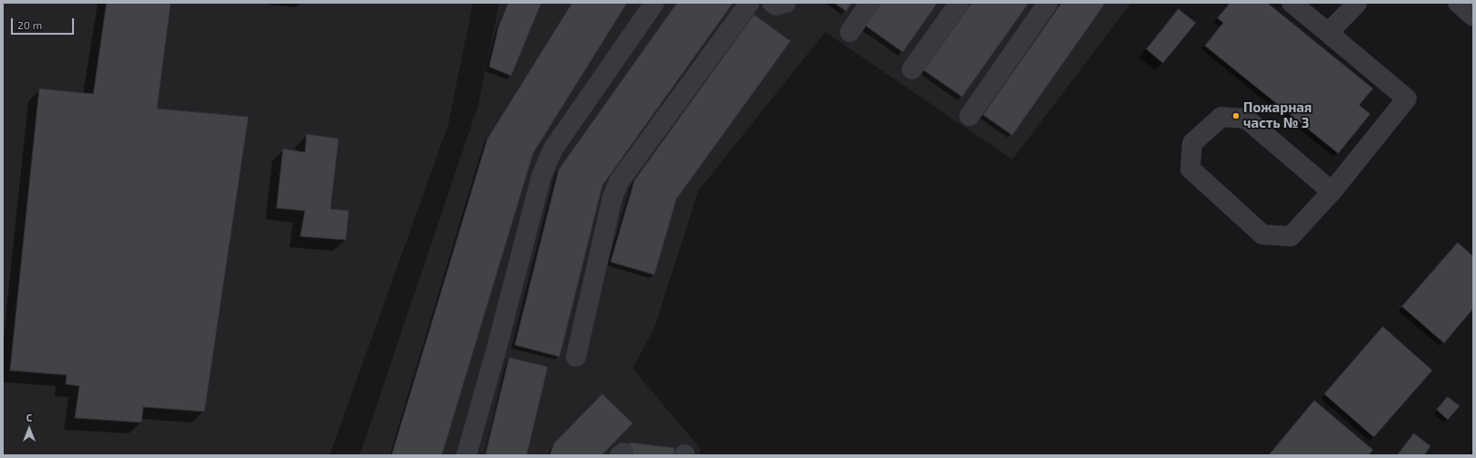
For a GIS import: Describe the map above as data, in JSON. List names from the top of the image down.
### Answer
{
  "places": ["Пожарная часть № 3"],
  "scale_bar": "20 m",
  "north": "top"
}
